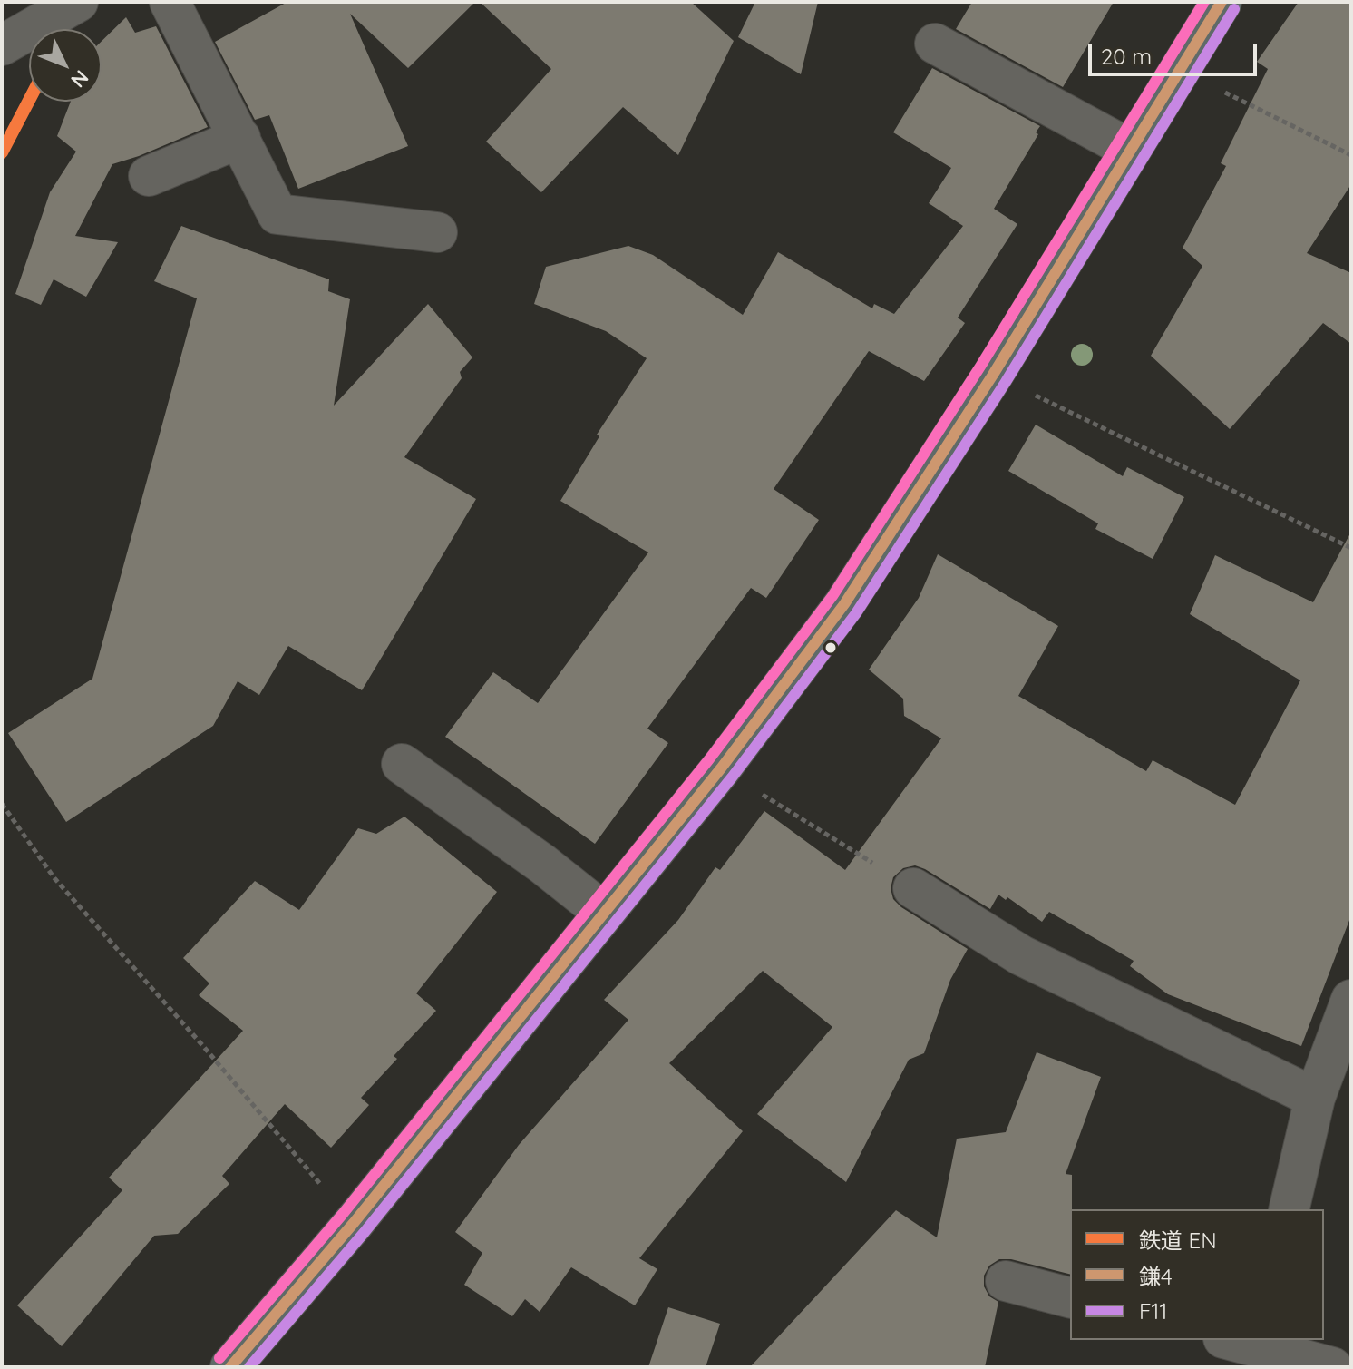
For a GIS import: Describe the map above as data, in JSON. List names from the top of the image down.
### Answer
{
  "lines": ["transit line 鎌4", "transit line F11", "rail line EN"],
  "legend": ["鉄道 EN", "鎌4", "F11"],
  "scale_bar": "20 m",
  "north": "bottom right"
}
